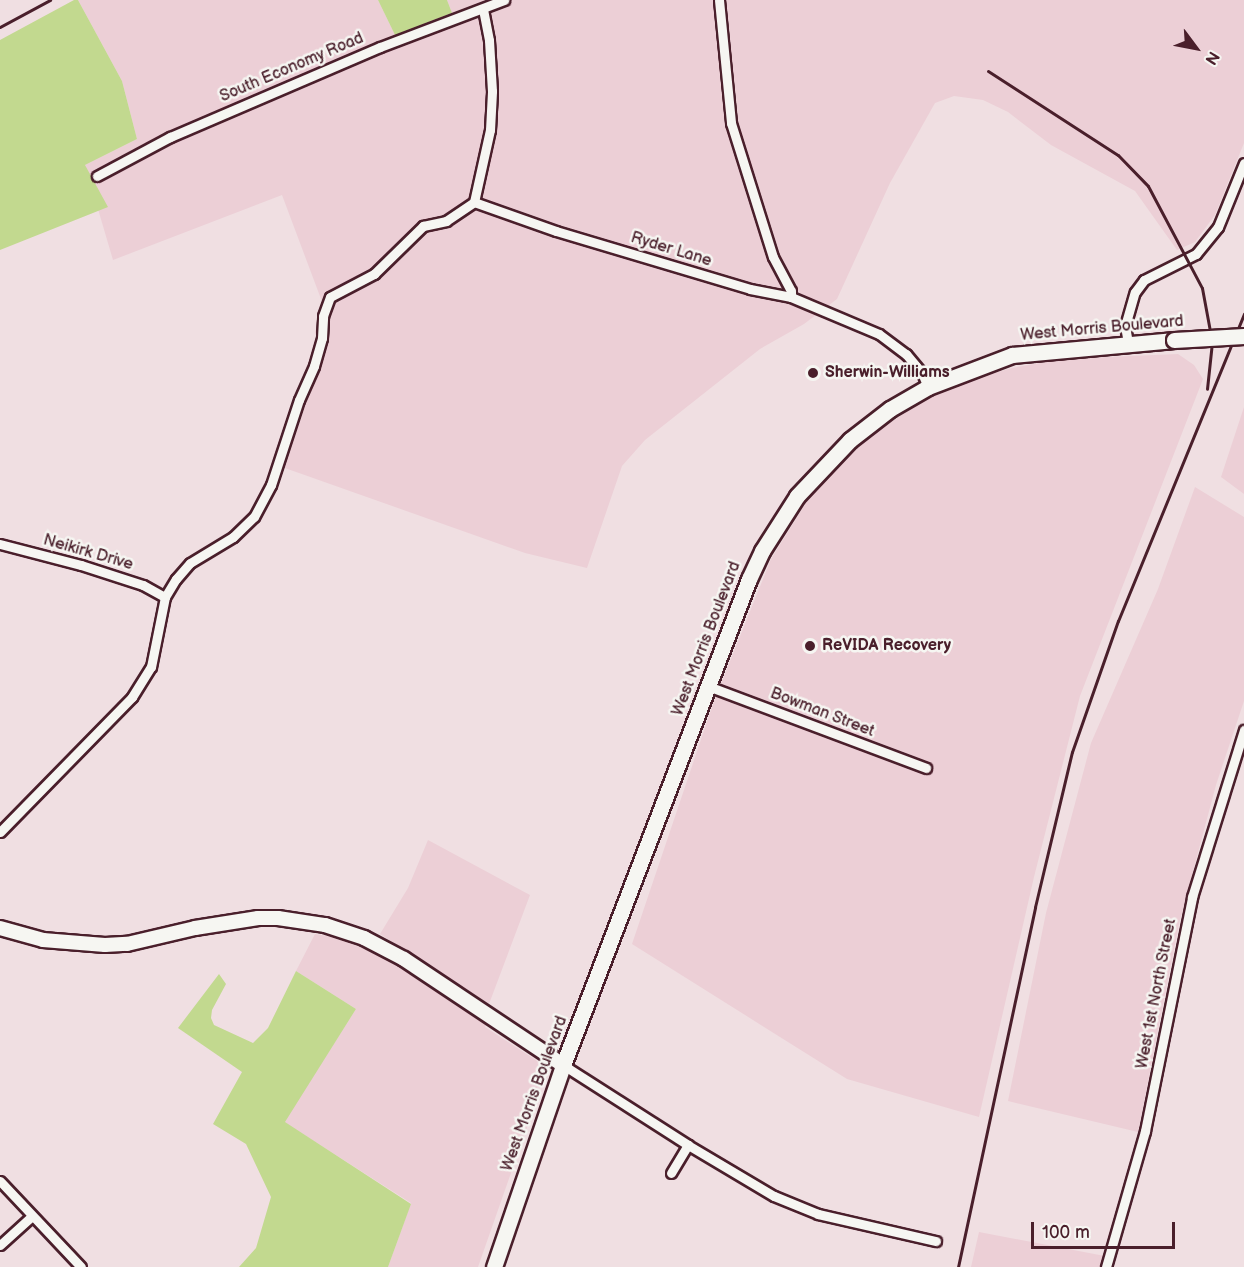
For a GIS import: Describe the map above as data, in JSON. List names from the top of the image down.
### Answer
{
  "streets": {
    "main road": ["West Morris Boulevard"],
    "street": [
      "South Economy Road",
      "Ryder Lane",
      "Neikirk Drive",
      "Bowman Street",
      "West 1st North Street"
    ]
  },
  "crossings": [
    ["Ryder Lane", "West Morris Boulevard"],
    ["West Morris Boulevard", "Bowman Street"]
  ],
  "places": ["Sherwin-Williams", "ReVIDA Recovery"],
  "scale_bar": "100 m",
  "north": "bottom right"
}
